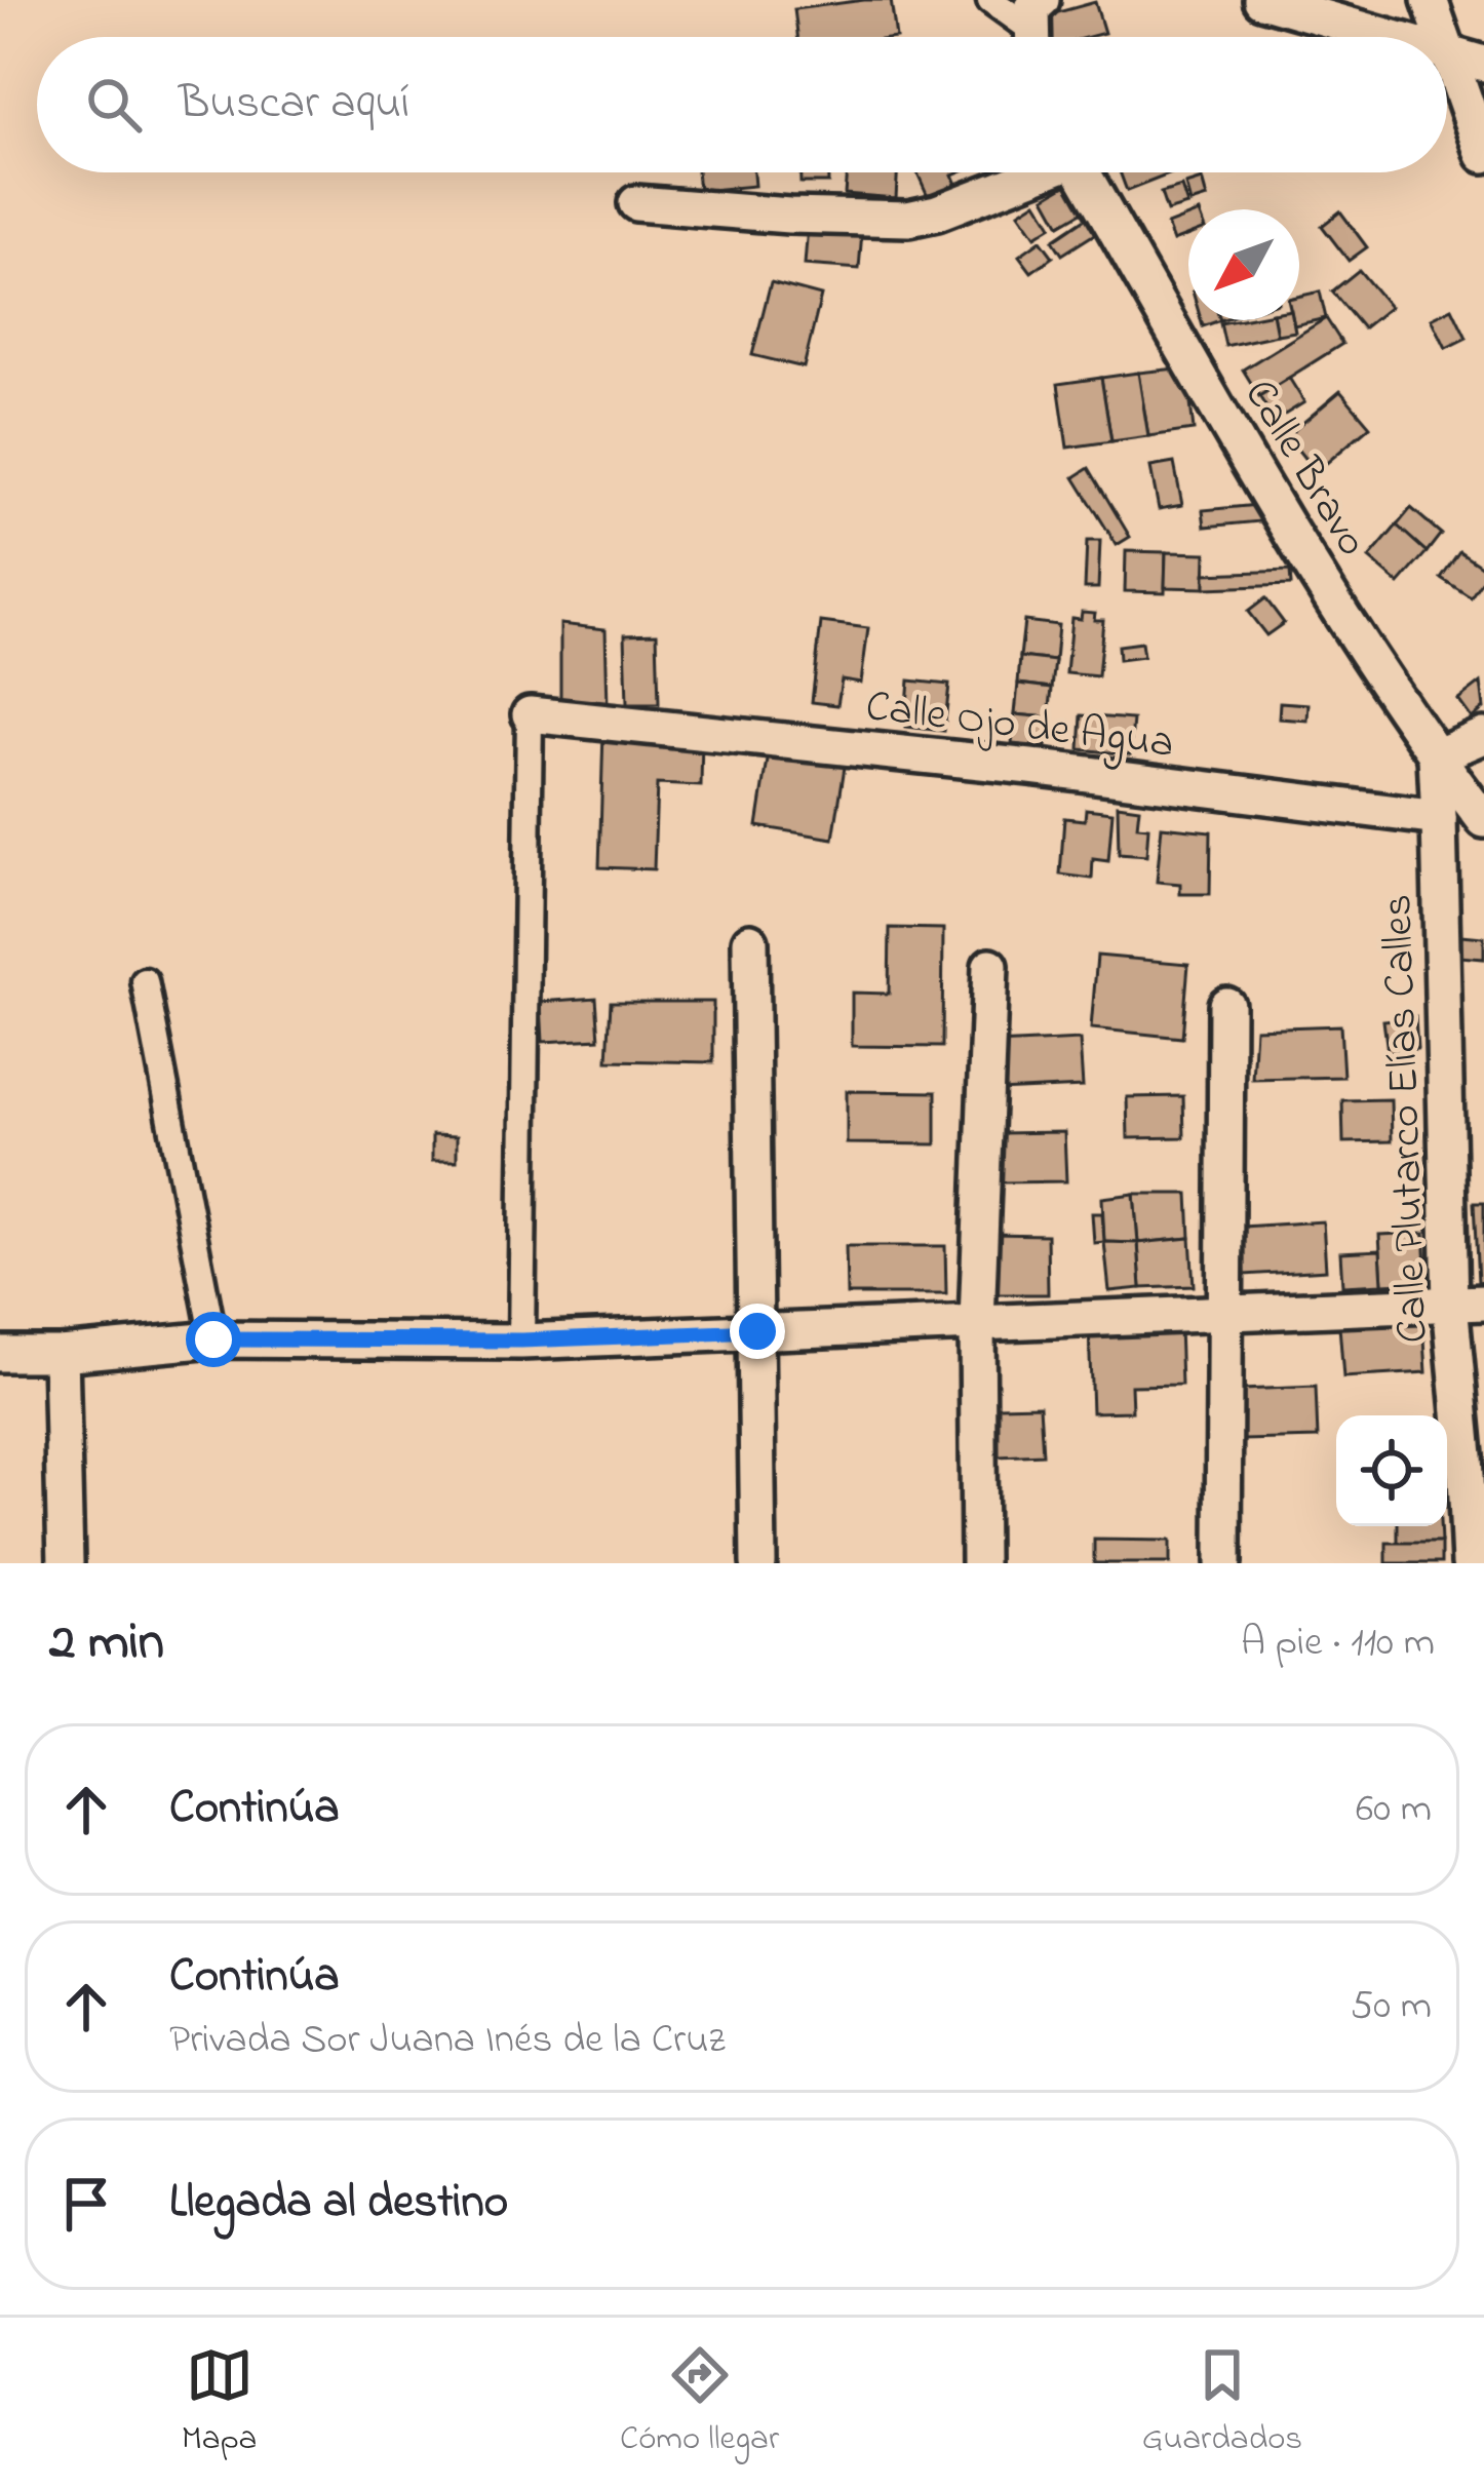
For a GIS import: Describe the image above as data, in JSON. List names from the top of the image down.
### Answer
{
  "streets": {
    "street": ["Calle Bravo", "Calle Ojo de Agua", "Calle Plutarco Elías Calles"]
  },
  "crossings": [
    ["Calle Ojo de Agua", "Calle Plutarco Elías Calles"]
  ],
  "north": "bottom left",
  "page": {
    "search": "Buscar aquí",
    "heading": ["2 min", "A pie · 110 m"],
    "list": [
      ["Continúa", "60 m"],
      ["Continúa", "Privada Sor Juana Inés de la Cruz", "50 m"],
      "Llegada al destino"
    ],
    "nav": ["Mapa", "Cómo llegar", "Guardados"]
  }
}
